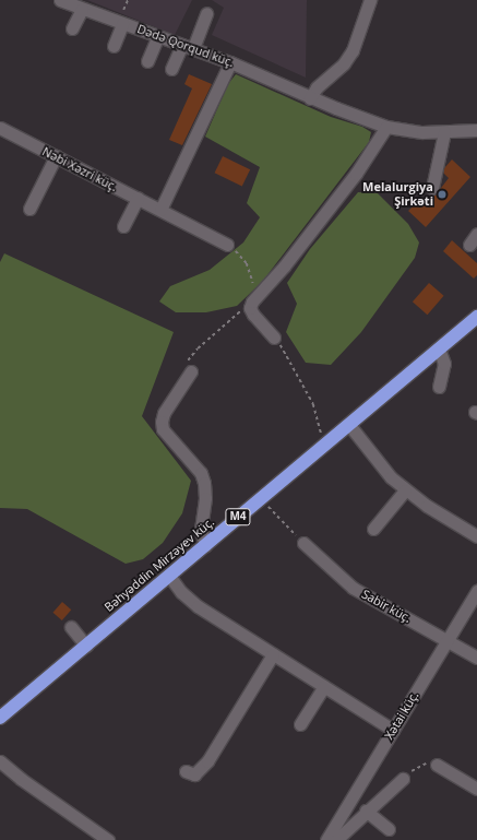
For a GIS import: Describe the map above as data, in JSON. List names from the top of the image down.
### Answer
{
  "streets": {
    "highway": ["M4", "Bəhyəddin Mirzəyev küç."],
    "street": [
      "Dədə Qorqud küç.",
      "Nəbi Xəzri küç.",
      "Sabir küç.",
      "Xətai küç."
    ]
  },
  "crossings": [
    ["Sabir küç.", "Xətai küç."]
  ],
  "places": ["Melalurgiya Şirkəti"]
}
